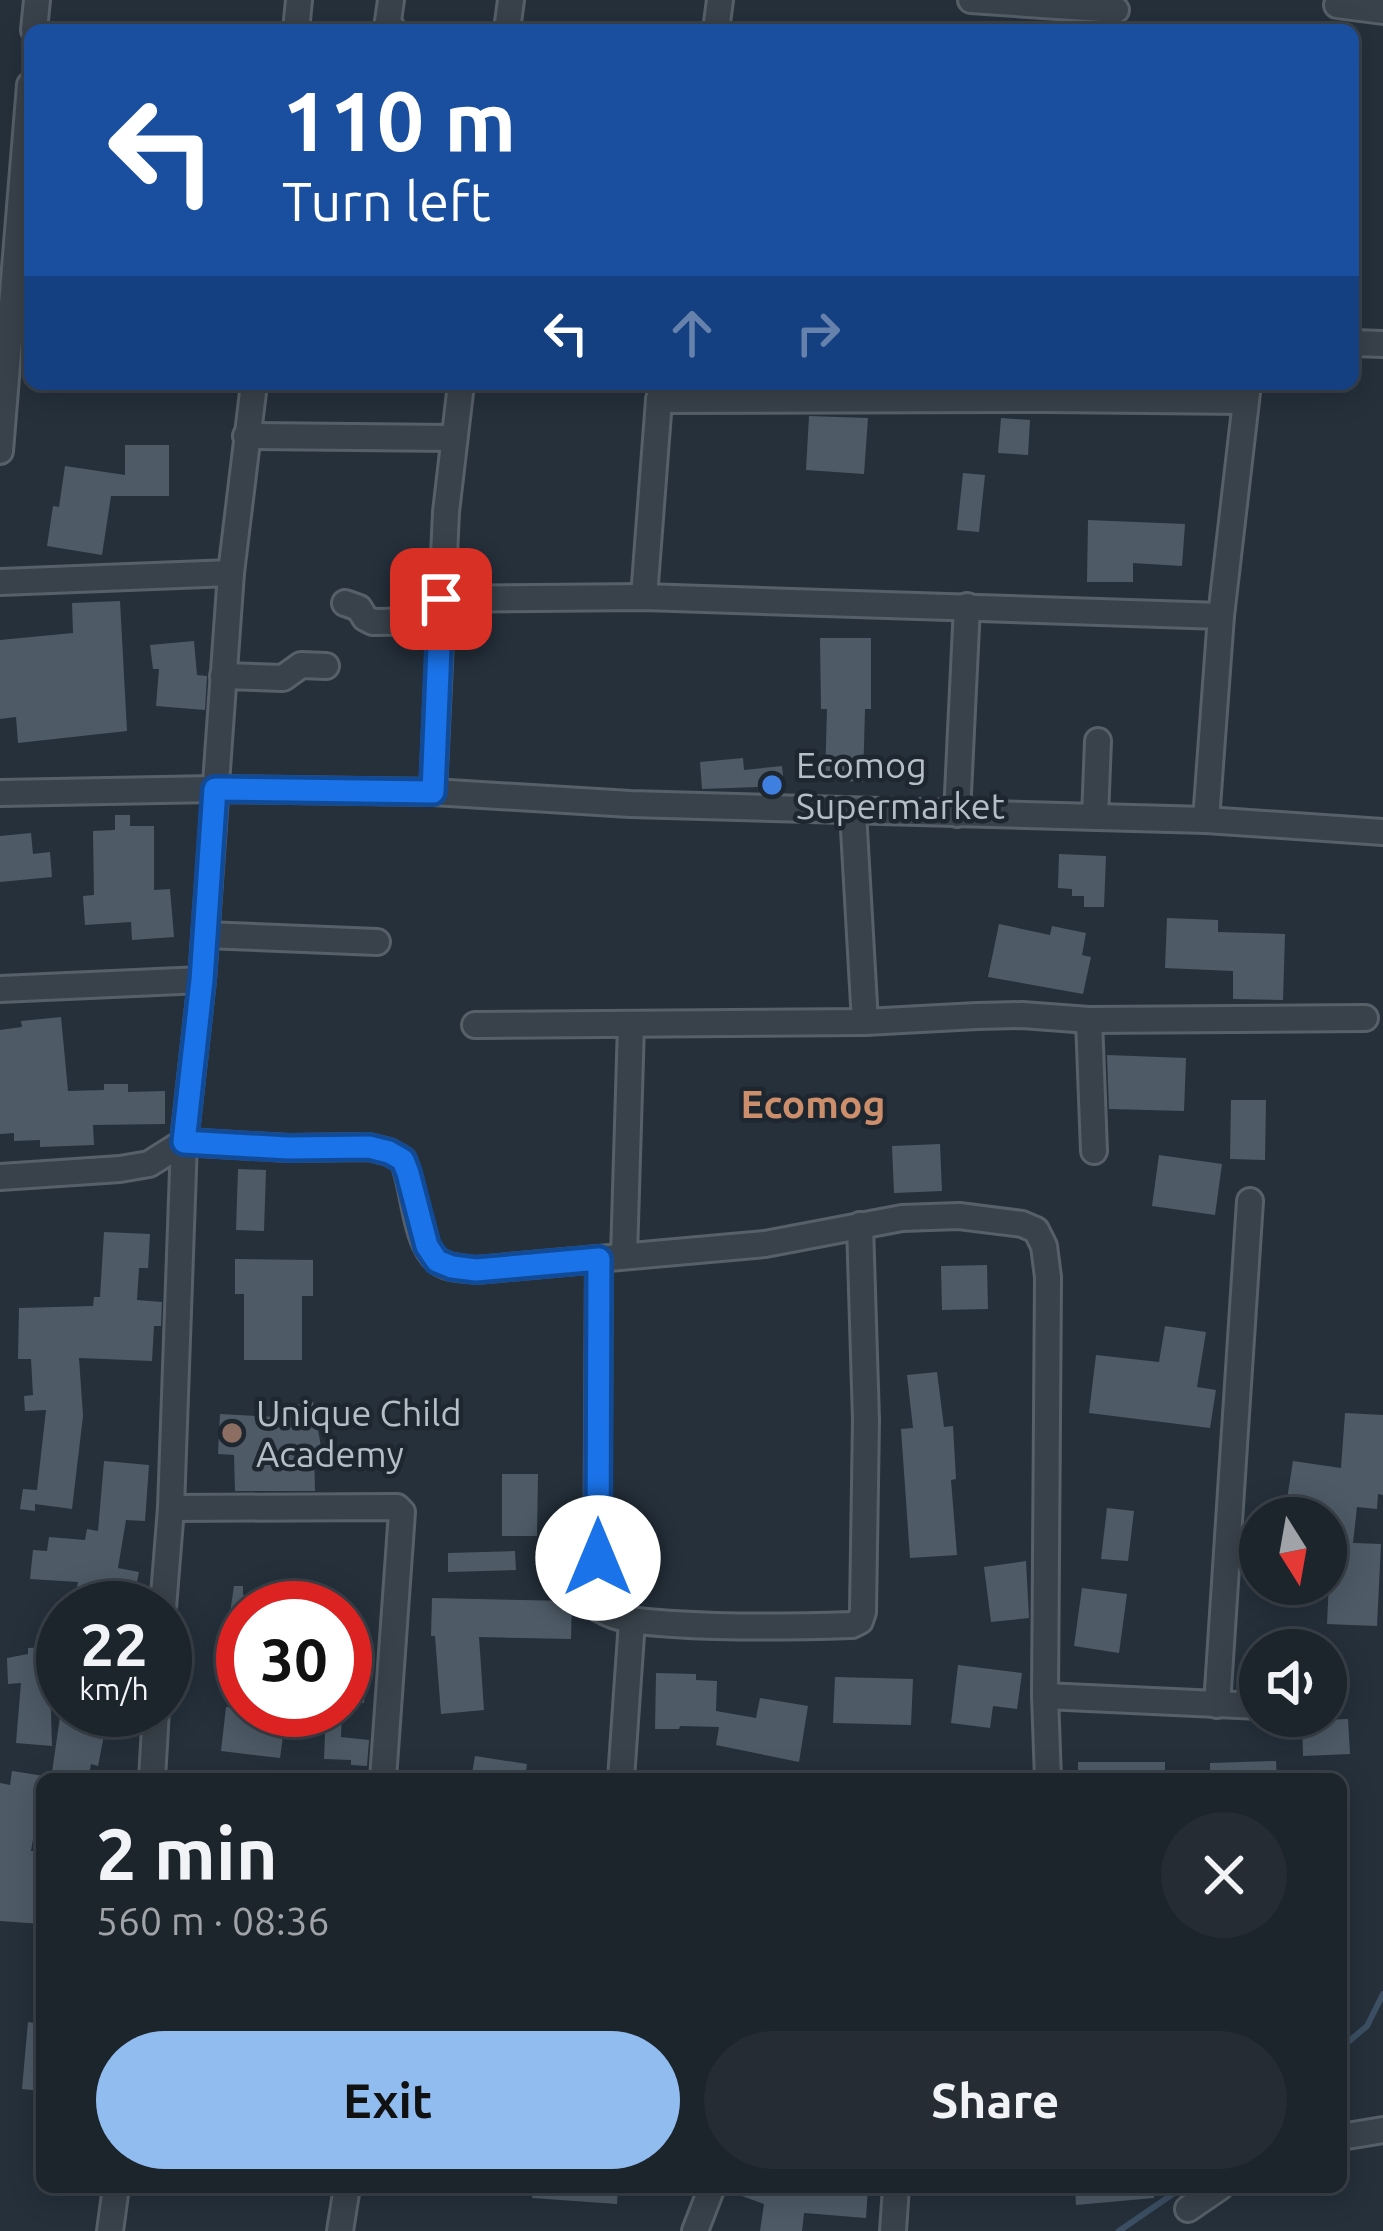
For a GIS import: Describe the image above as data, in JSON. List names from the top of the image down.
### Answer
{
  "districts": ["Ecomog"],
  "places": ["Ecomog Supermarket", "Unique Child Academy"],
  "north": "bottom",
  "page": {
    "turn": ["110 m", "Turn left"],
    "speed": "22 km/h",
    "limit": "30",
    "heading": ["2 min", "560 m · 08:36"],
    "buttons": ["Exit", "Share"]
  }
}
